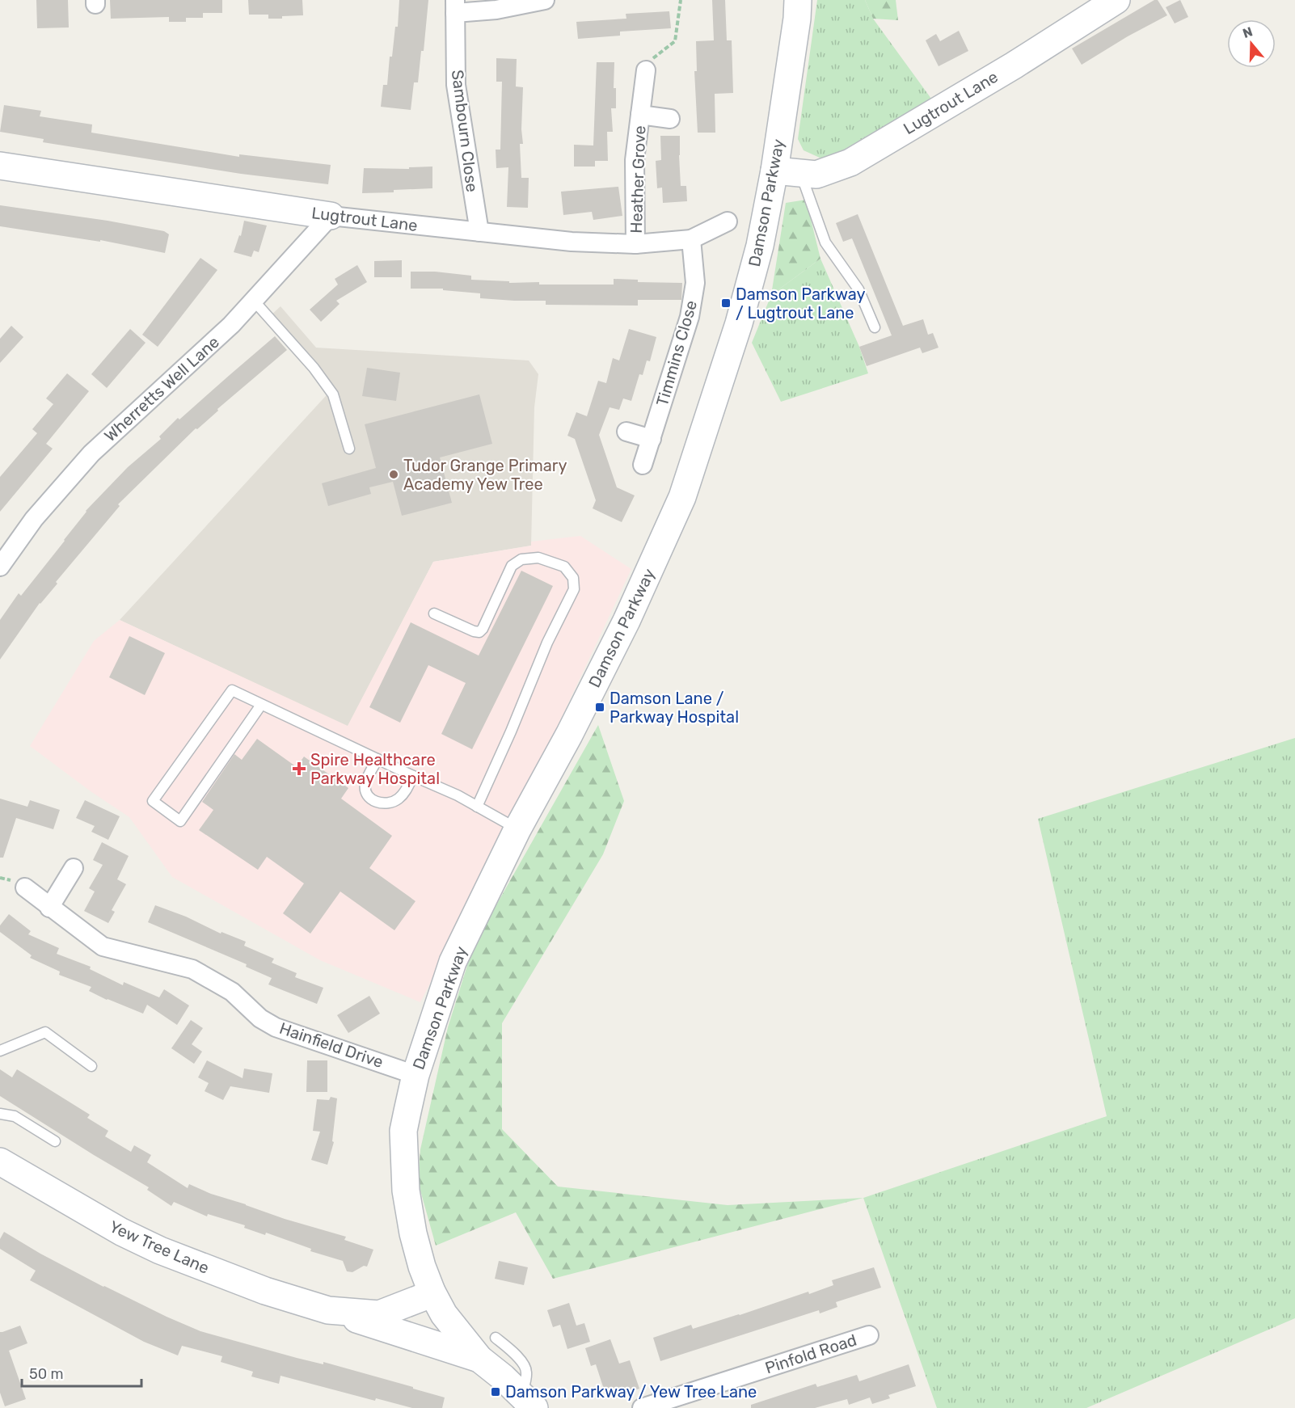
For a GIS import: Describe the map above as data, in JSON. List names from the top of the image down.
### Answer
{
  "streets": {
    "street": [
      "Lugtrout Lane",
      "Sambourn Close",
      "Heather Grove",
      "Damson Parkway",
      "Timmins Close",
      "Wherretts Well Lane",
      "Hainfield Drive",
      "Yew Tree Lane",
      "Pinfold Road"
    ]
  },
  "crossings": [
    ["Lugtrout Lane", "Sambourn Close"],
    ["Lugtrout Lane", "Heather Grove"],
    ["Lugtrout Lane", "Damson Parkway"],
    ["Lugtrout Lane", "Timmins Close"],
    ["Lugtrout Lane", "Wherretts Well Lane"],
    ["Damson Parkway", "Hainfield Drive"],
    ["Damson Parkway", "Yew Tree Lane"]
  ],
  "places": {
    "transit": ["Damson Parkway / Lugtrout Lane", "Damson Lane / Parkway Hospital", "Damson Parkway / Yew Tree Lane"],
    "other": ["Tudor Grange Primary Academy Yew Tree"],
    "health": ["Spire Healthcare Parkway Hospital"]
  },
  "scale_bar": "50 m",
  "north": "top"
}
